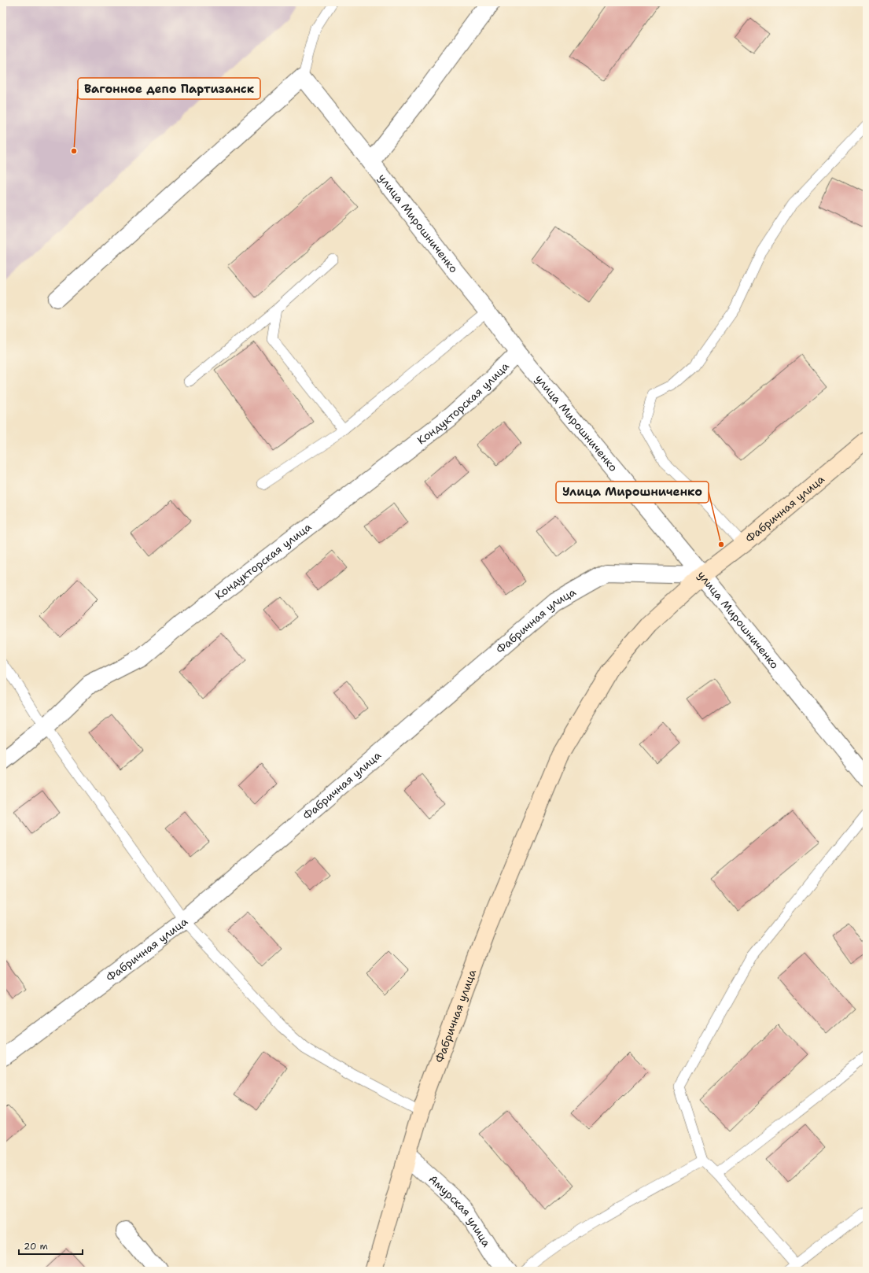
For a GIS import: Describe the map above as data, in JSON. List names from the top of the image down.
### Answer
{
  "streets": {
    "street": [
      "улица Мирошниченко",
      "Кондукторская улица",
      "Фабричная улица",
      "Амурская улица"
    ]
  },
  "crossings": [
    ["улица Мирошниченко", "Кондукторская улица"],
    ["улица Мирошниченко", "Фабричная улица"],
    ["Фабричная улица", "Амурская улица"]
  ],
  "places": ["Вагонное депо Партизанск", "Улица Мирошниченко"],
  "scale_bar": "20 m"
}
